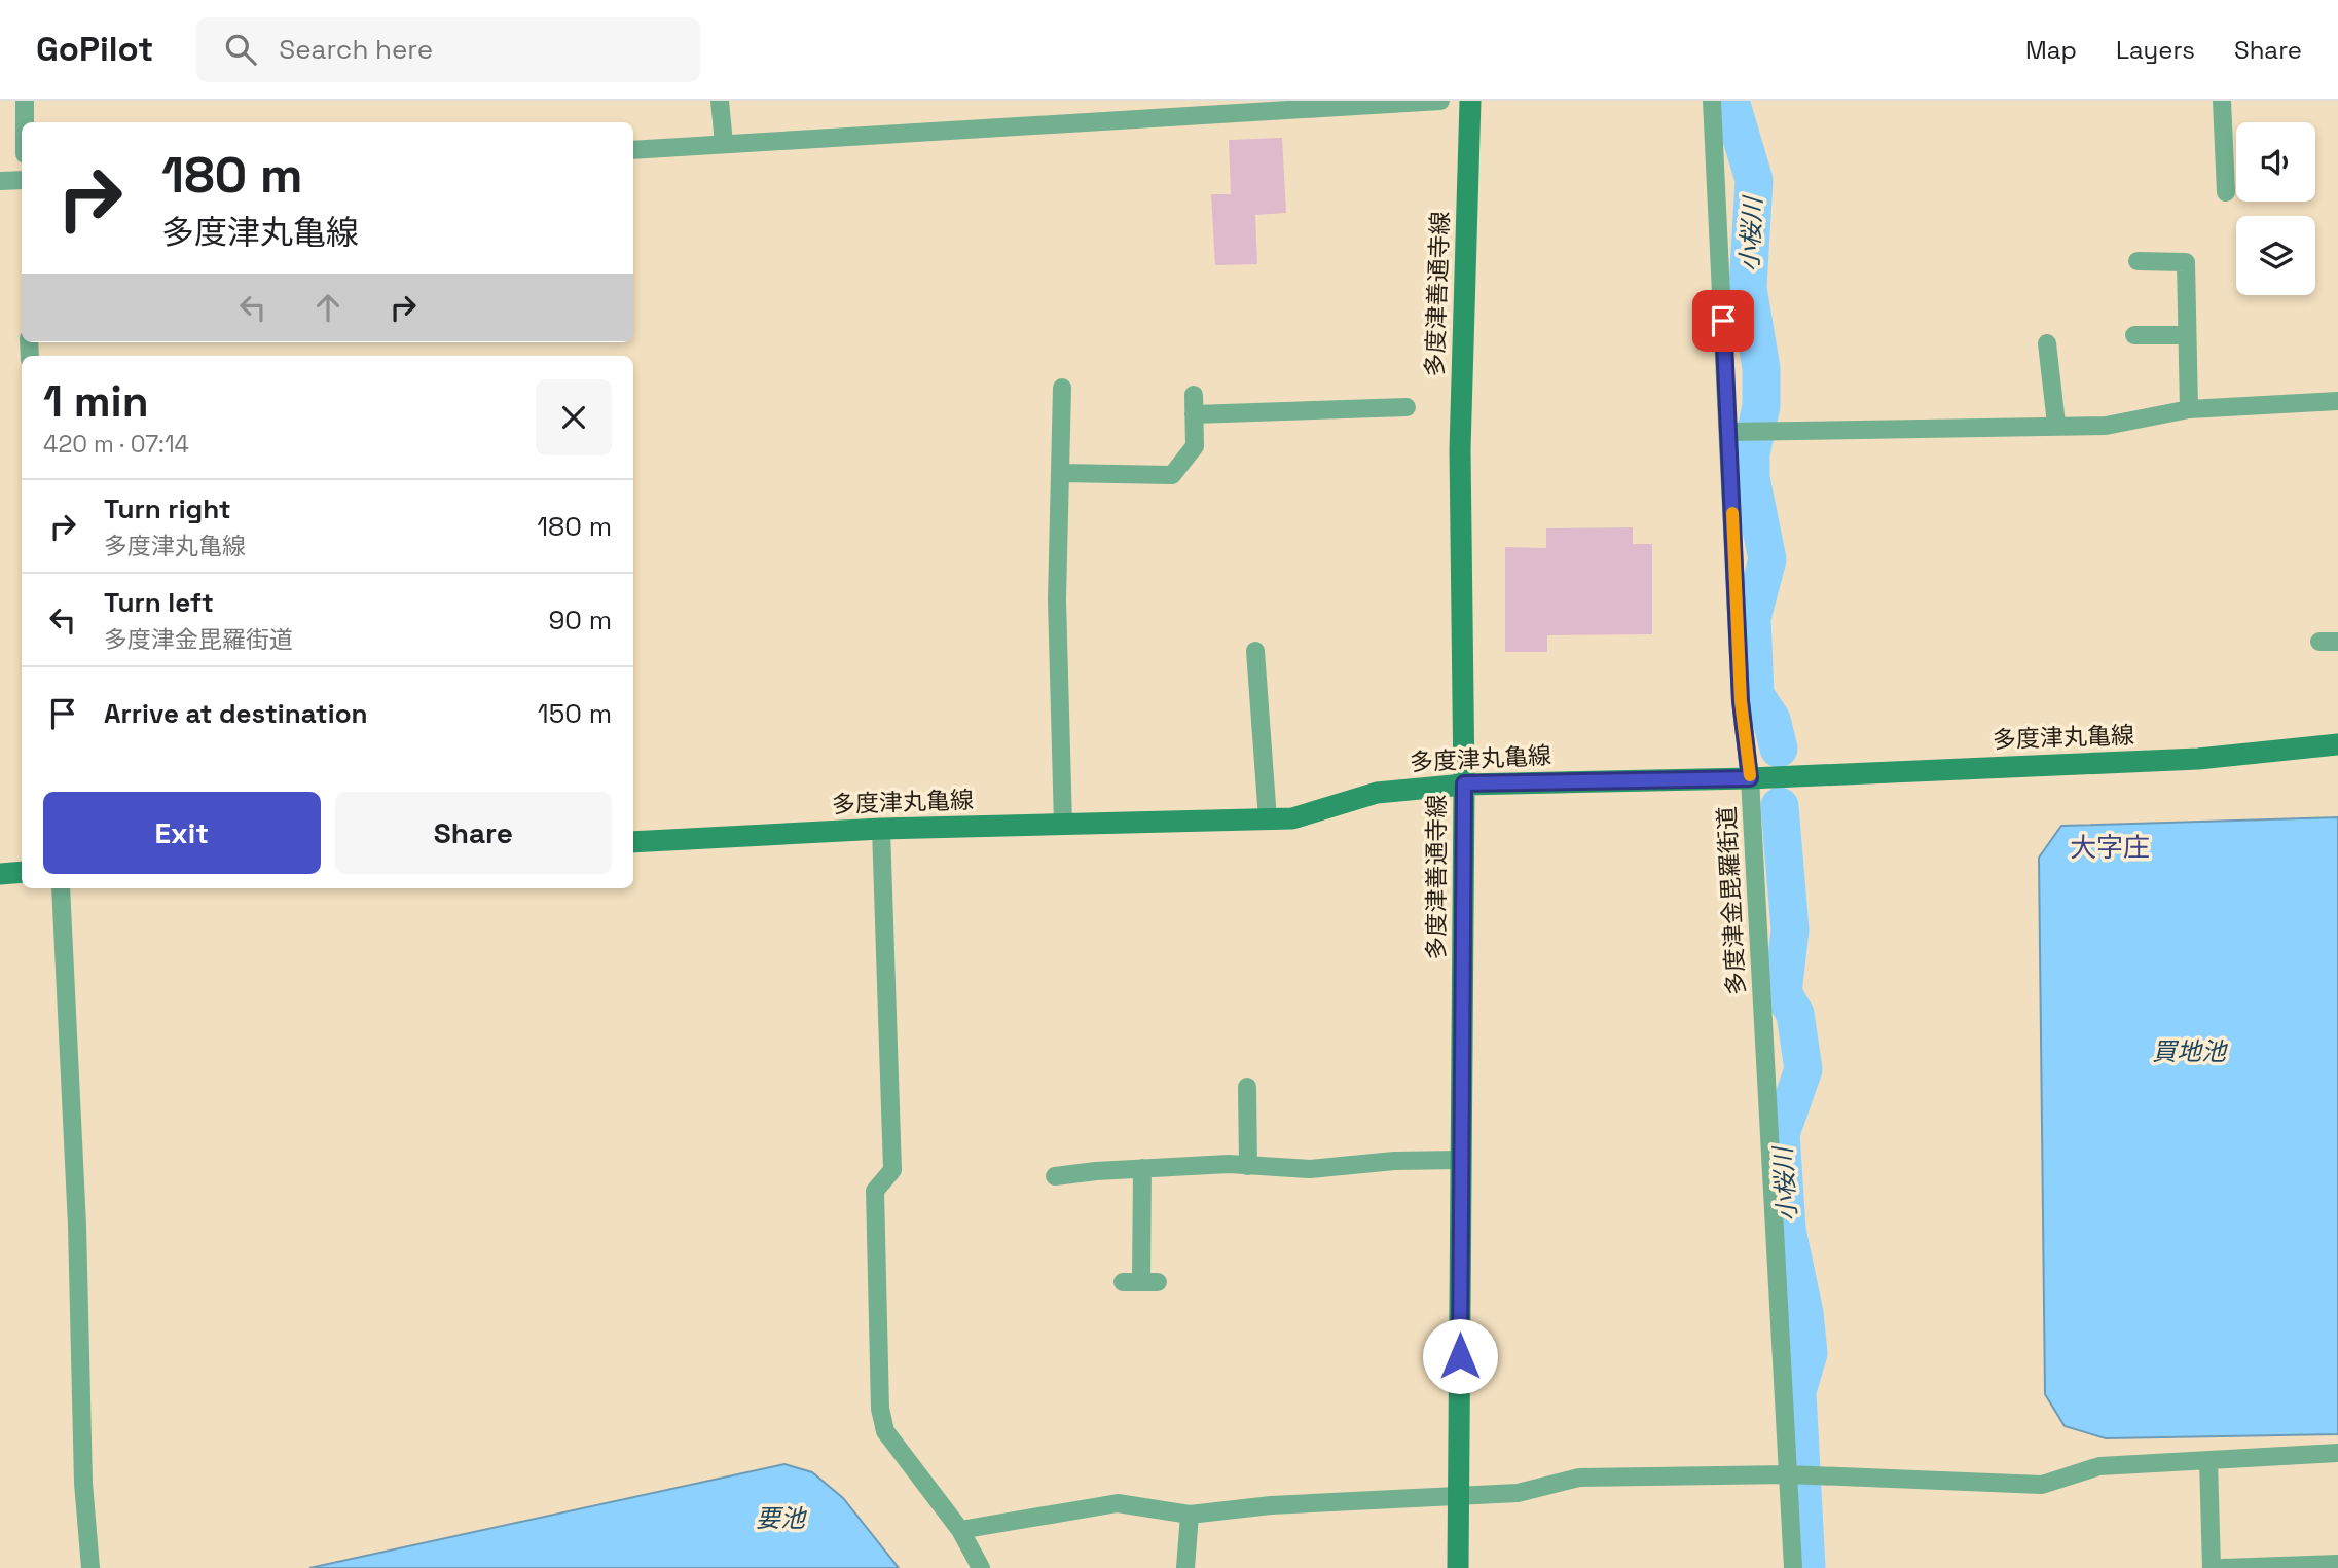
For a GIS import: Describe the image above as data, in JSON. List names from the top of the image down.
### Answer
{
  "streets": {
    "main road": ["多度津善通寺線", "多度津丸亀線"],
    "street": ["多度津金毘羅街道"]
  },
  "crossings": [
    ["多度津善通寺線", "多度津丸亀線"],
    ["多度津丸亀線", "多度津金毘羅街道"]
  ],
  "districts": ["大字庄"],
  "water": ["小桜川", "買地池", "要池"],
  "page": {
    "header": "GoPilot",
    "search": "Search here",
    "nav": ["Map", "Layers", "Share"],
    "turn": ["180 m", "多度津丸亀線"],
    "heading": ["1 min", "420 m · 07:14"],
    "list": [
      {
        "name": "Turn right",
        "note": "多度津丸亀線",
        "value": "180 m"
      },
      {
        "name": "Turn left",
        "note": "多度津金毘羅街道",
        "value": "90 m"
      },
      {
        "name": "Arrive at destination",
        "value": "150 m"
      }
    ],
    "buttons": ["Exit", "Share"]
  }
}
